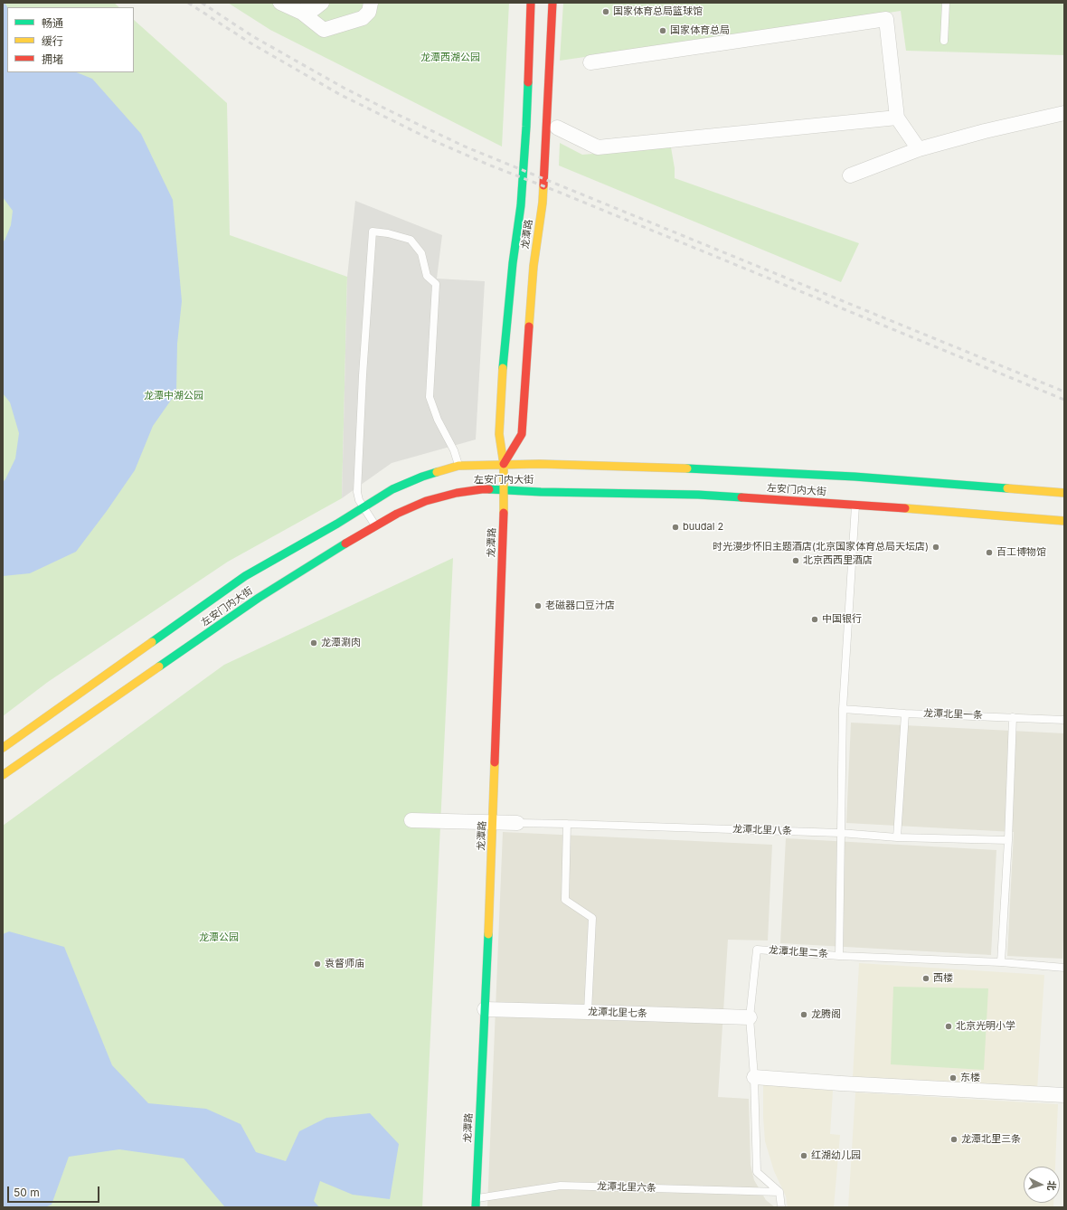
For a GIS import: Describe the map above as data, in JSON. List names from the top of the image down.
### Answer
{
  "streets": {
    "street": ["龙潭路", "左安门内大街", "龙潭北里七条"],
    "lane": [
      "龙潭北里一条",
      "龙潭北里八条",
      "龙潭北里二条",
      "龙潭北里六条"
    ]
  },
  "crossings": [
    ["龙潭路", "左安门内大街"],
    ["龙潭路", "龙潭北里七条"],
    ["龙潭路", "龙潭北里六条"],
    ["龙潭北里二条", "龙潭北里七条"],
    ["龙潭北里二条", "龙潭北里六条"]
  ],
  "parks": ["龙潭西湖公园", "龙潭中湖公园", "龙潭公园"],
  "places": [
    "国家体育总局篮球馆",
    "国家体育总局",
    "buudal 2",
    "时光漫步怀旧主题酒店(北京国家体育总局天坛店)",
    "百工博物馆",
    "北京西西里酒店",
    "老磁器口豆汁店",
    "中国银行",
    "龙潭涮肉",
    "袁督师庙",
    "西楼",
    "龙腾阁",
    "北京光明小学",
    "东楼",
    "龙潭北里三条",
    "红湖幼儿园"
  ],
  "legend": ["畅通", "缓行", "拥堵"],
  "scale_bar": "50 m",
  "north": "right"
}
